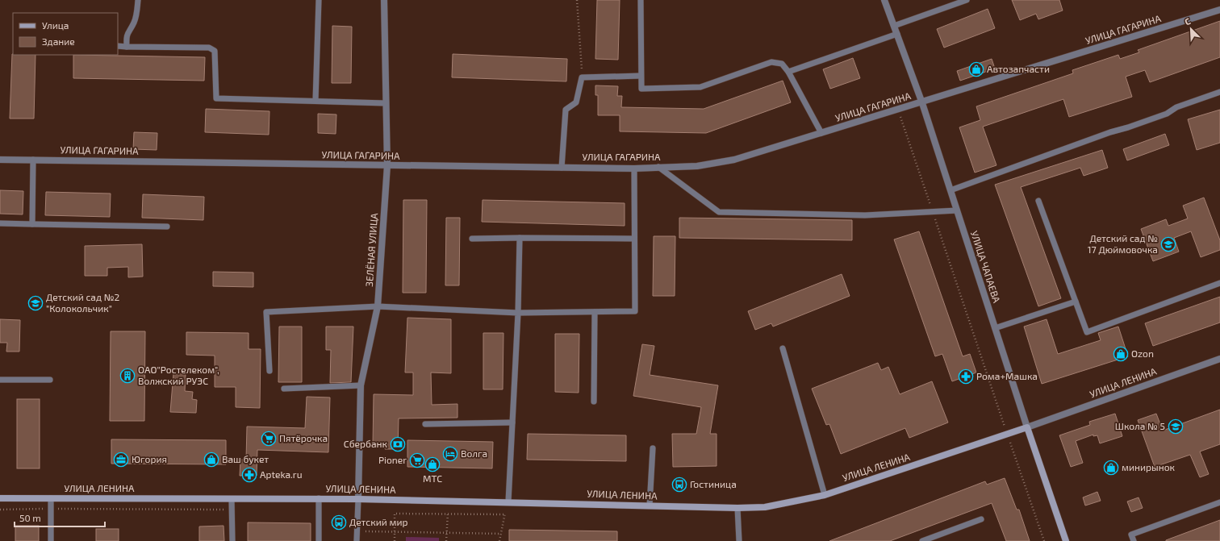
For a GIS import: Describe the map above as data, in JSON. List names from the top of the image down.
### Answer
{
  "streets": {
    "main road": ["УЛИЦА ЧАПАЕВА", "УЛИЦА ЛЕНИНА"],
    "street": ["УЛИЦА ГАГАРИНА", "ЗЕЛЁНАЯ УЛИЦА"]
  },
  "crossings": [
    ["УЛИЦА ГАГАРИНА", "ЗЕЛЁНАЯ УЛИЦА"],
    ["УЛИЦА ГАГАРИНА", "УЛИЦА ЧАПАЕВА"],
    ["ЗЕЛЁНАЯ УЛИЦА", "УЛИЦА ЛЕНИНА"],
    ["УЛИЦА ЧАПАЕВА", "УЛИЦА ЛЕНИНА"]
  ],
  "places": {
    "shop": [
      "Автозапчасти",
      "Ozon",
      "Ваш букет",
      "МТС",
      "минирынок"
    ],
    "school or university": ["Детский сад № 17 Дюймовочка", "Детский сад №2 \"Колокольчик\"", "Школа № 5"],
    "building": ["ОАО\"Ростелеком\", Волжский РУЭС"],
    "pharmacy": ["Рома+Машка", "Apteka.ru"],
    "supermarket": ["Пятёрочка", "Pioner"],
    "bank": ["Сбербанк"],
    "hotel": ["Волга"],
    "office": ["Югория"],
    "bus stop": ["Гостиница", "Детский мир"]
  },
  "legend": ["Улица", "Здание"],
  "scale_bar": "50 m",
  "north": "top left"
}
